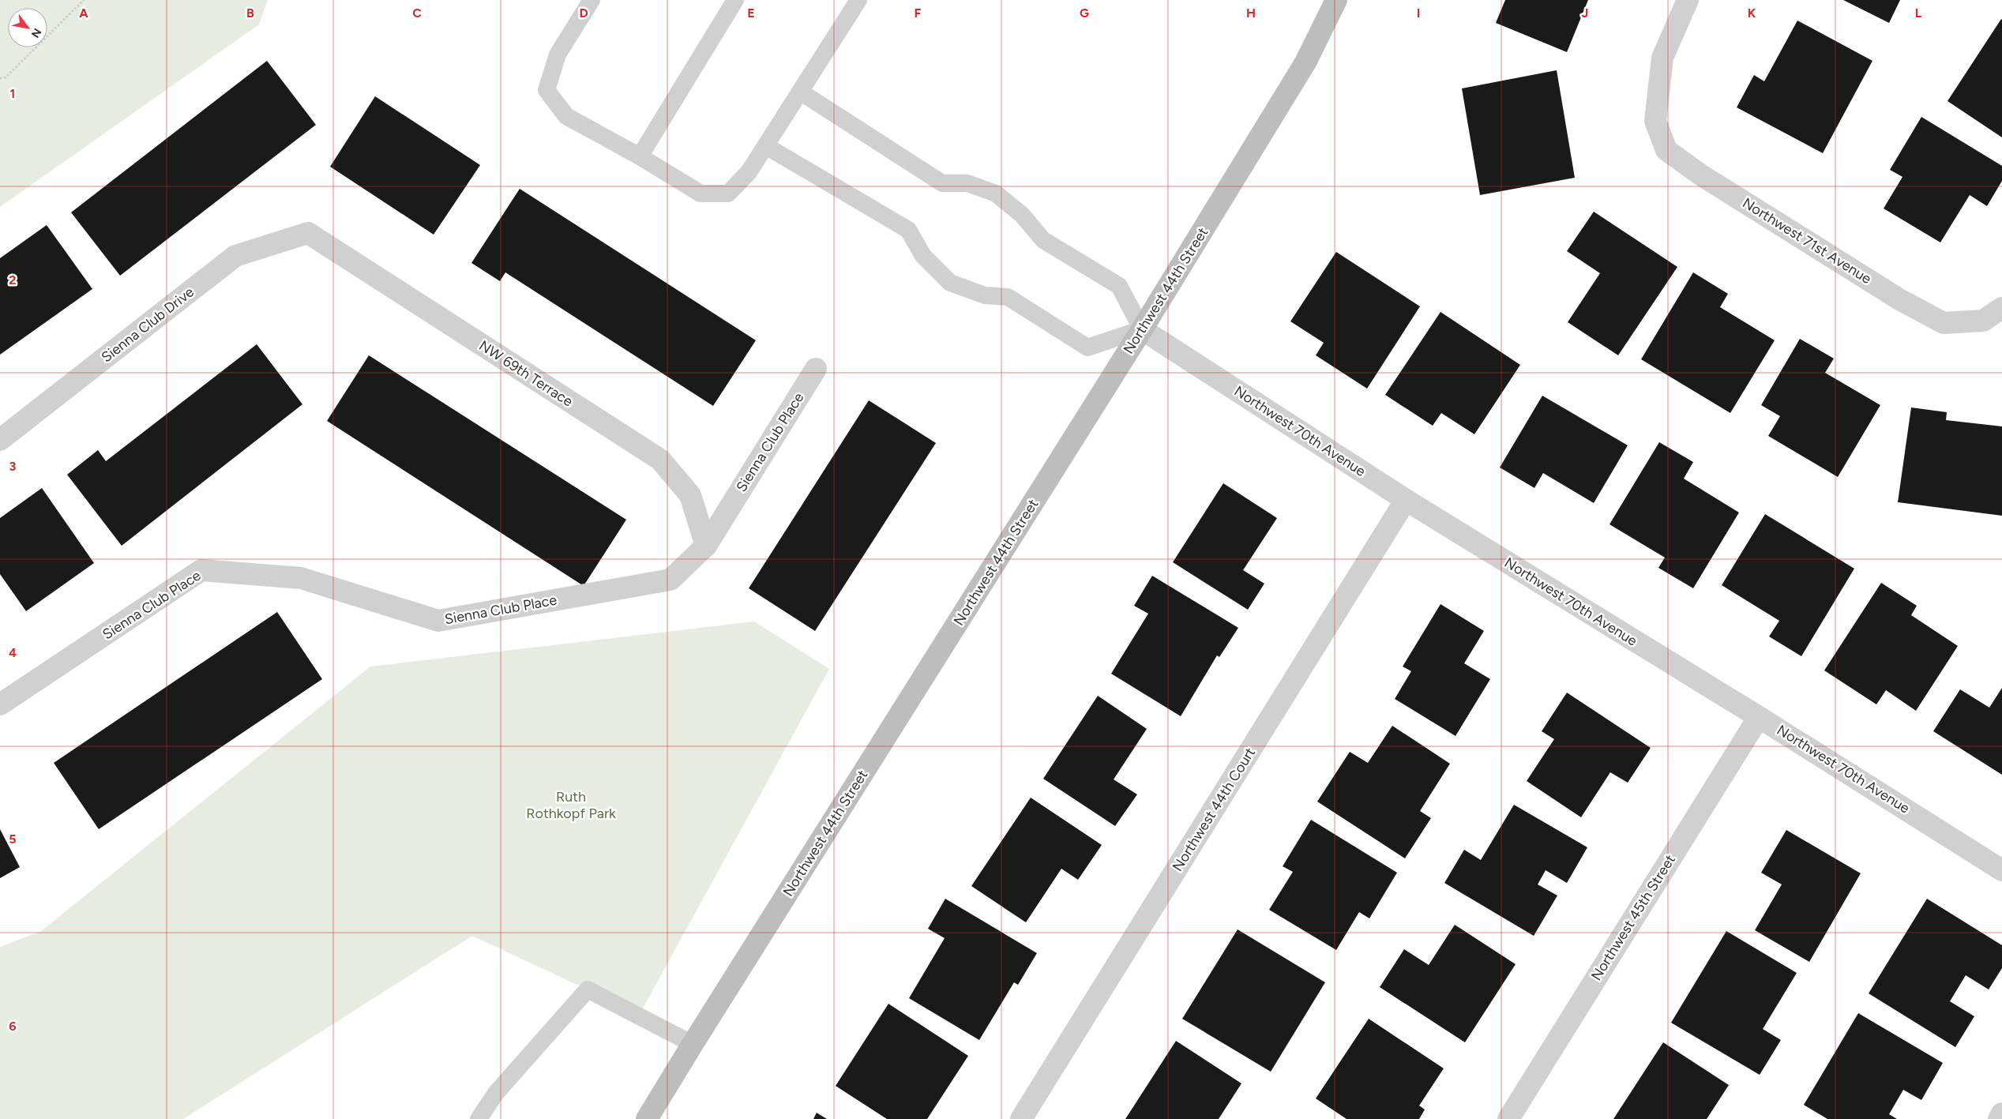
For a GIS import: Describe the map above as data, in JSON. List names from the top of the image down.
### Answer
{
  "streets": {
    "street": [
      "Northwest 71st Avenue",
      "Northwest 44th Street",
      "Sienna Club Drive",
      "NW 69th Terrace",
      "Northwest 70th Avenue",
      "Sienna Club Place",
      "Northwest 44th Court",
      "Northwest 45th Street"
    ]
  },
  "crossings": [
    ["Northwest 44th Street", "Northwest 70th Avenue"],
    ["Sienna Club Drive", "NW 69th Terrace"],
    ["NW 69th Terrace", "Sienna Club Place"],
    ["Northwest 70th Avenue", "Northwest 44th Court"],
    ["Northwest 70th Avenue", "Northwest 45th Street"]
  ],
  "parks": ["Ruth Rothkopf Park"],
  "north": "bottom right",
  "grid": {
    "columns": [
      "A",
      "B",
      "C",
      "D",
      "E",
      "F",
      "G",
      "H",
      "I",
      "J",
      "K",
      "L"
    ],
    "rows": [
      "1",
      "2",
      "3",
      "4",
      "5",
      "6"
    ]
  }
}
